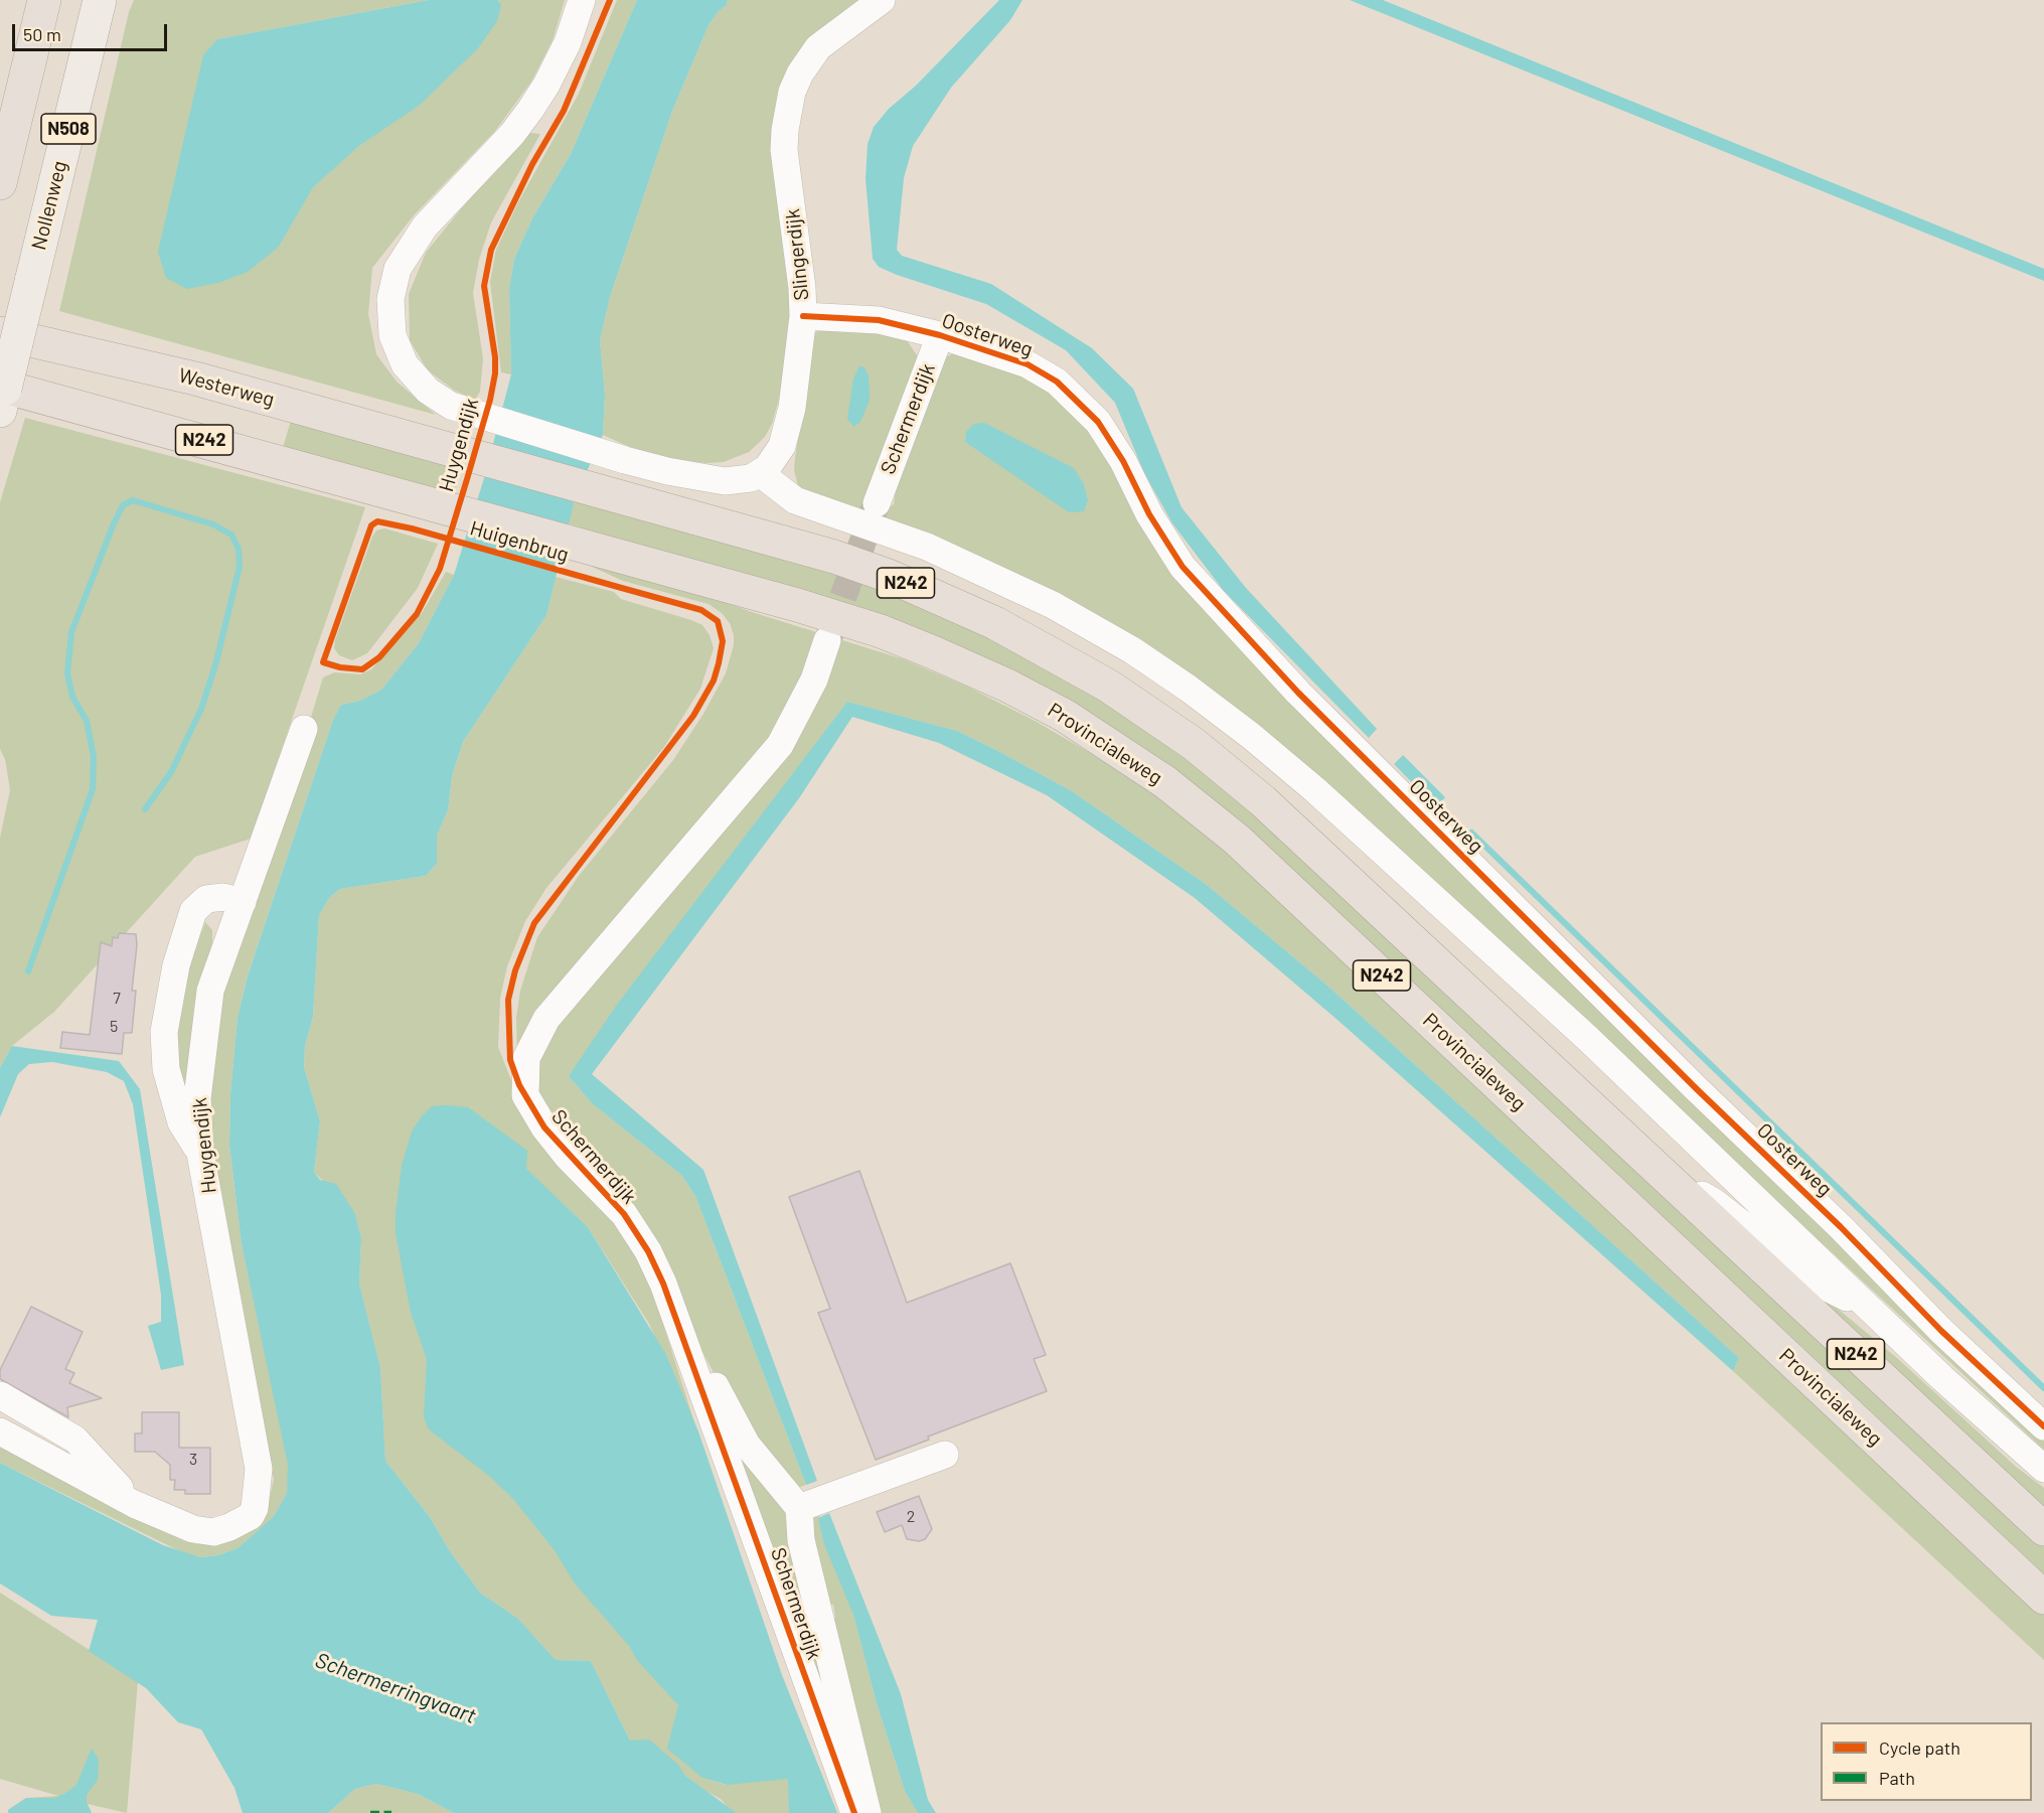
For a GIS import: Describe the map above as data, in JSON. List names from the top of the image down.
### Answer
{
  "streets": {
    "highway": [
      "N508",
      "Westerweg",
      "N242",
      "Huigenbrug",
      "Provincialeweg"
    ],
    "main road": ["Nollenweg"],
    "street": [
      "Slingerdijk",
      "Oosterweg",
      "Schermerdijk",
      "Huygendijk"
    ]
  },
  "crossings": [
    ["Slingerdijk", "Oosterweg"],
    ["Slingerdijk", "Huygendijk"],
    ["Oosterweg", "Schermerdijk"],
    ["Westerweg", "N242"],
    ["Huigenbrug", "Provincialeweg"]
  ],
  "water": ["Schermerringvaart"],
  "house_numbers": [
    "7",
    "5",
    "3",
    "2"
  ],
  "legend": ["Cycle path", "Path"],
  "scale_bar": "50 m"
}
